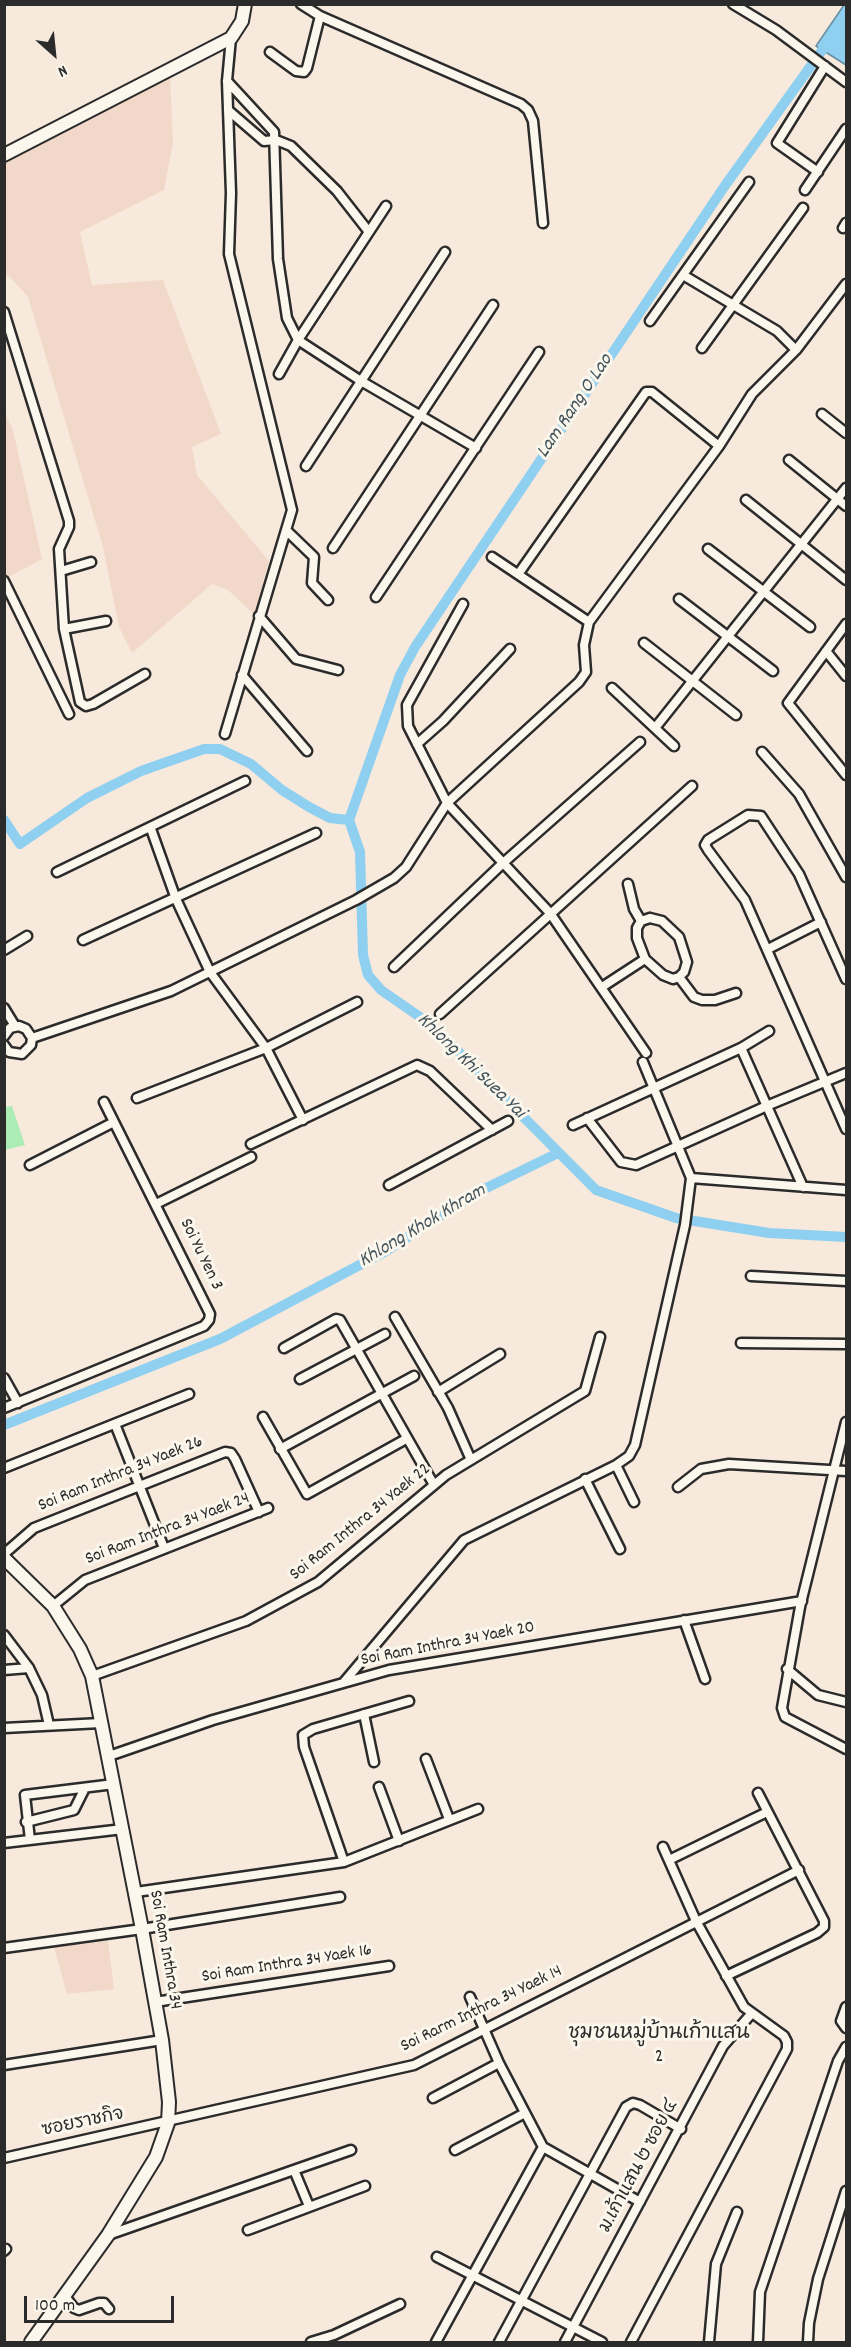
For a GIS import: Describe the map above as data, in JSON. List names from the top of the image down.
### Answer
{
  "streets": {
    "street": [
      "Soi Yu Yen 3",
      "Soi Ram Inthra 34 Yaek 26",
      "Soi Ram Inthra 34 Yaek 22",
      "Soi Ram Inthra 34 Yaek 24",
      "Soi Ram Inthra 34 Yaek 20",
      "Soi Ram Inthra 34",
      "Soi Ram Inthra 34 Yaek 16",
      "Soi Rarm Inthra 34 Yaek 14",
      "ซอยราชกิจ",
      "ม.เก้าแสน ๒ ซอย ๔"
    ]
  },
  "crossings": [
    ["Soi Ram Inthra 34 Yaek 26", "Soi Ram Inthra 34 Yaek 24"],
    ["Soi Ram Inthra 34 Yaek 26", "Soi Ram Inthra 34"],
    ["Soi Ram Inthra 34 Yaek 22", "Soi Ram Inthra 34"],
    ["Soi Ram Inthra 34 Yaek 24", "Soi Ram Inthra 34"],
    ["Soi Ram Inthra 34 Yaek 20", "Soi Ram Inthra 34"],
    ["Soi Ram Inthra 34", "Soi Ram Inthra 34 Yaek 16"],
    ["Soi Ram Inthra 34", "Soi Rarm Inthra 34 Yaek 14"],
    ["Soi Ram Inthra 34", "ซอยราชกิจ"],
    ["Soi Rarm Inthra 34 Yaek 14", "ซอยราชกิจ"]
  ],
  "districts": ["ชุมชนหมู่บ้านเก้าแสน 2"],
  "water": ["Lam Rang O Lao", "Khlong Khi Suea Yai", "Khlong Khok Khram"],
  "scale_bar": "100 m",
  "north": "bottom right"
}
